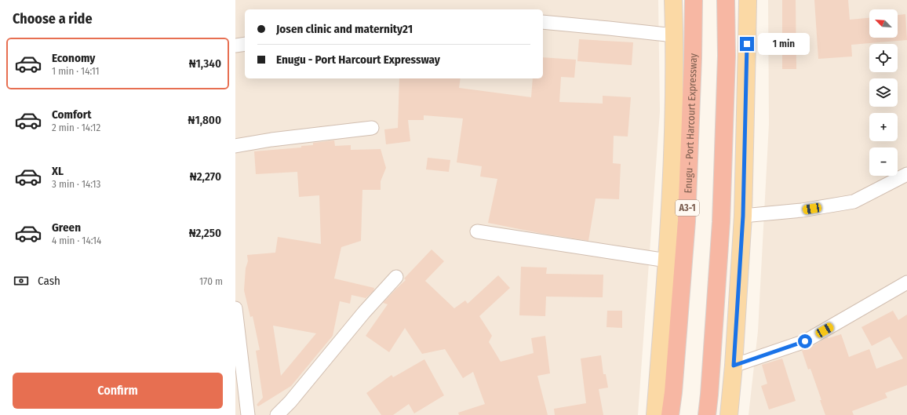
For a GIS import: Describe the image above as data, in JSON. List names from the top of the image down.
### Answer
{
  "streets": {
    "highway": ["Enugu - Port Harcourt Expressway", "A3-1"]
  },
  "north": "top left",
  "page": {
    "heading": "Choose a ride",
    "map_buttons": ["+", "−"],
    "banner": ["Josen clinic and maternity21", "Enugu - Port Harcourt Expressway"],
    "bubble": "1 min",
    "list": [
      {
        "name": "Economy",
        "note": "1 min · 14:11",
        "value": "₦1,340"
      },
      {
        "name": "Comfort",
        "note": "2 min · 14:12",
        "value": "₦1,800"
      },
      {
        "name": "XL",
        "note": "3 min · 14:13",
        "value": "₦2,270"
      },
      {
        "name": "Green",
        "note": "4 min · 14:14",
        "value": "₦2,250"
      }
    ],
    "pay": ["Cash", "170 m"],
    "buttons": "Confirm"
  }
}
